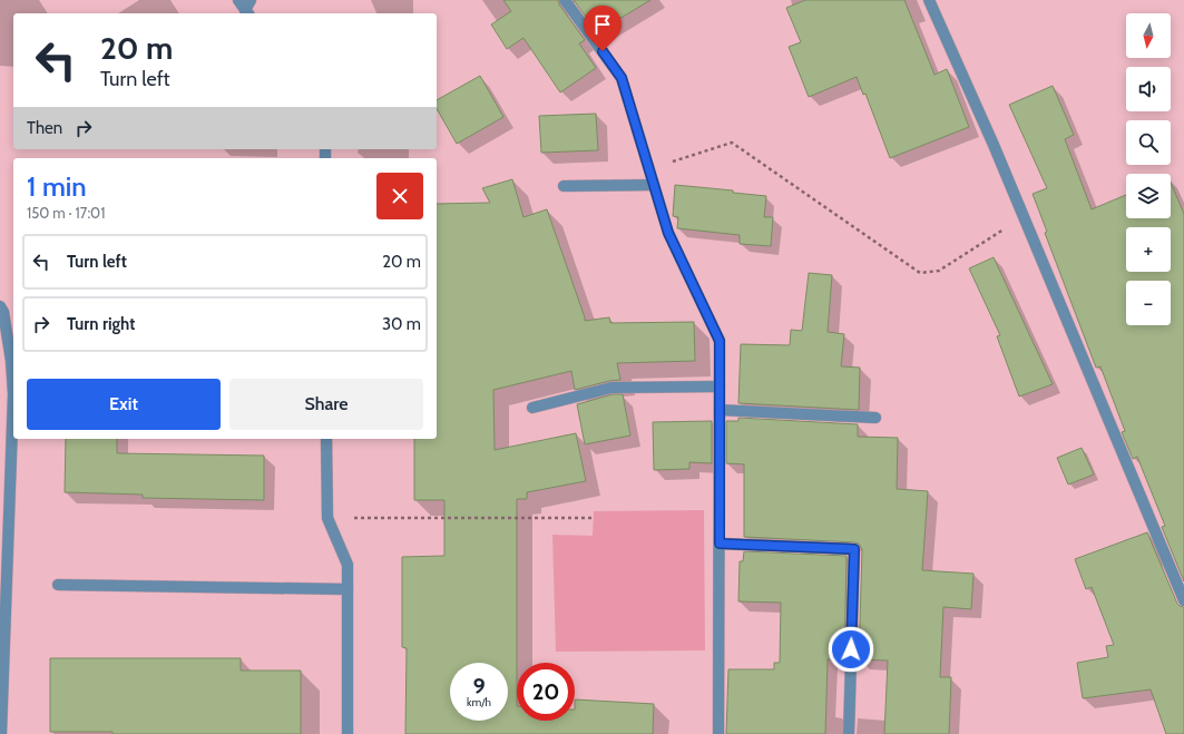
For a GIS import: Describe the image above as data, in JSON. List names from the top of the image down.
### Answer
{
  "north": "bottom",
  "page": {
    "map_buttons": ["+", "−"],
    "turn": ["20 m", "Turn left"],
    "then": "Then",
    "heading": ["1 min", "150 m · 17:01"],
    "list": [
      {
        "name": "Turn left",
        "value": "20 m"
      },
      {
        "name": "Turn right",
        "value": "30 m"
      }
    ],
    "buttons": ["Exit", "Share"],
    "speed": "9 km/h",
    "limit": "20"
  }
}
